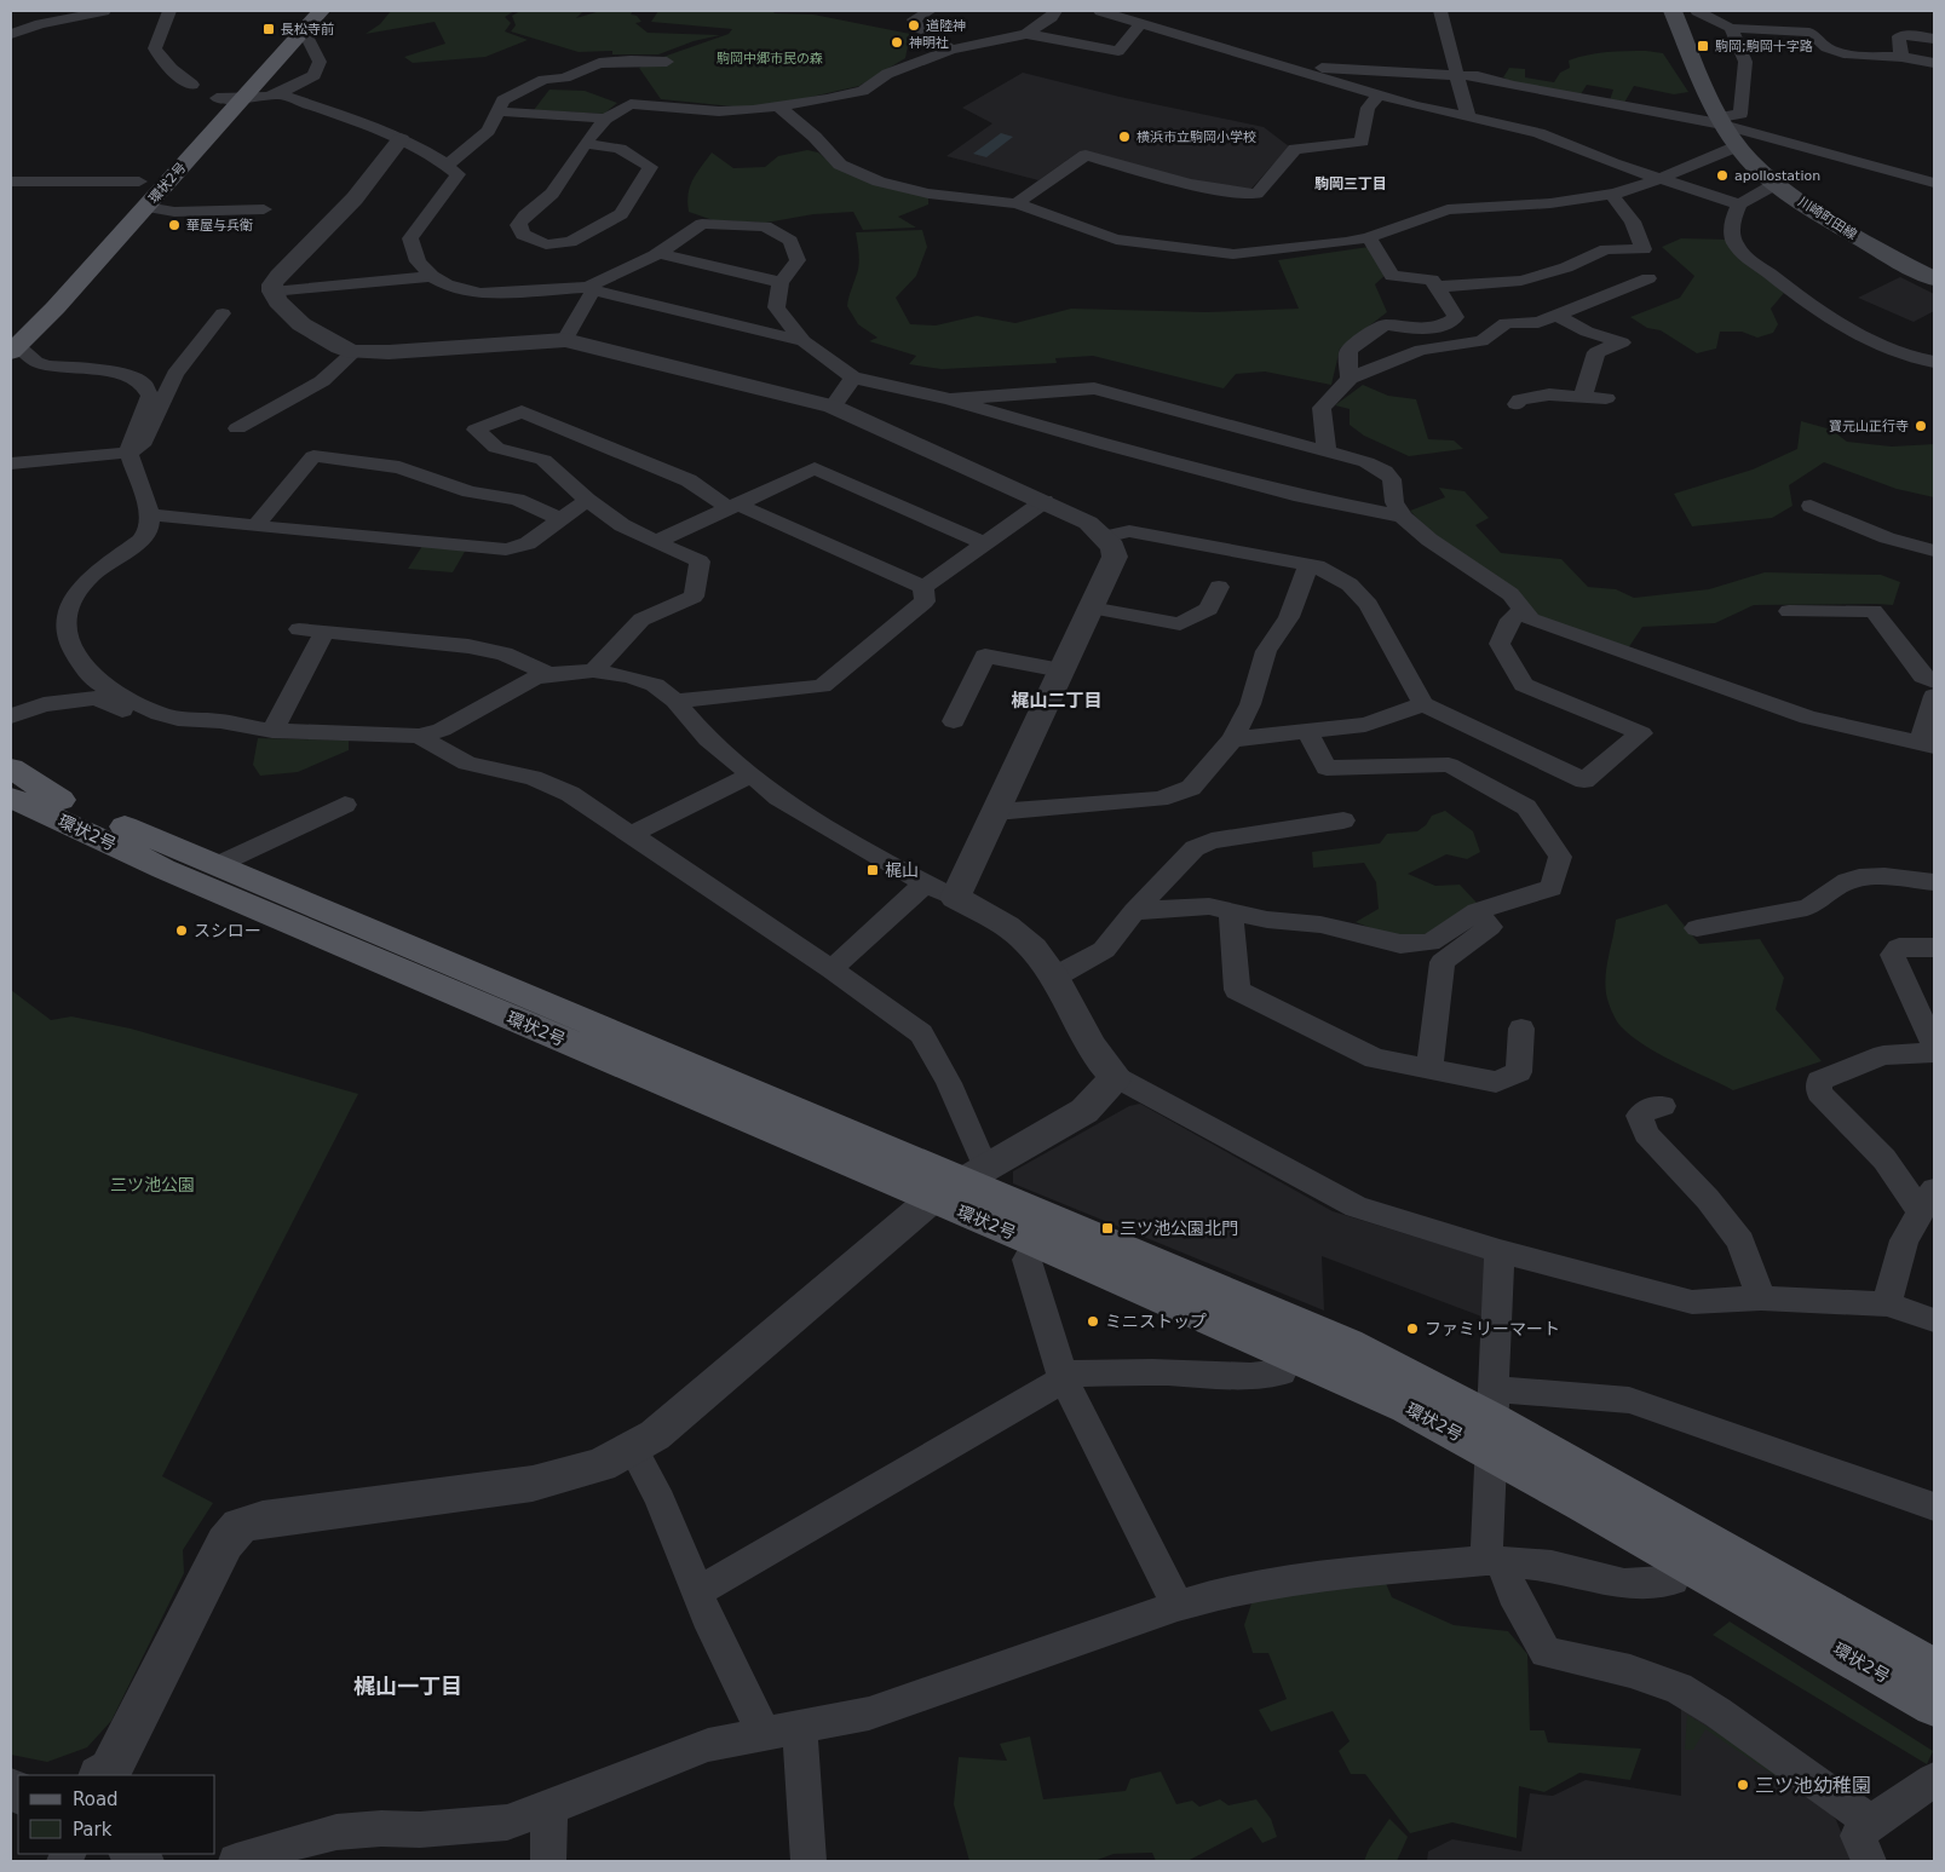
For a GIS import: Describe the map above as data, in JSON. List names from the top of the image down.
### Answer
{
  "streets": {
    "main road": ["環状2号", "川崎町田線"]
  },
  "districts": ["駒岡三丁目", "梶山二丁目", "梶山一丁目"],
  "parks": ["駒岡中郷市民の森", "三ツ池公園"],
  "places": {
    "other": [
      "道陸神",
      "神明社",
      "横浜市立駒岡小学校",
      "apollostation",
      "華屋与兵衛",
      "寶元山正行寺",
      "スシロー",
      "ミニストップ",
      "ファミリーマート",
      "三ツ池幼稚園"
    ],
    "transit": [
      "長松寺前",
      "駒岡;駒岡十字路",
      "梶山",
      "三ツ池公園北門"
    ]
  },
  "legend": ["Road", "Park"]
}
